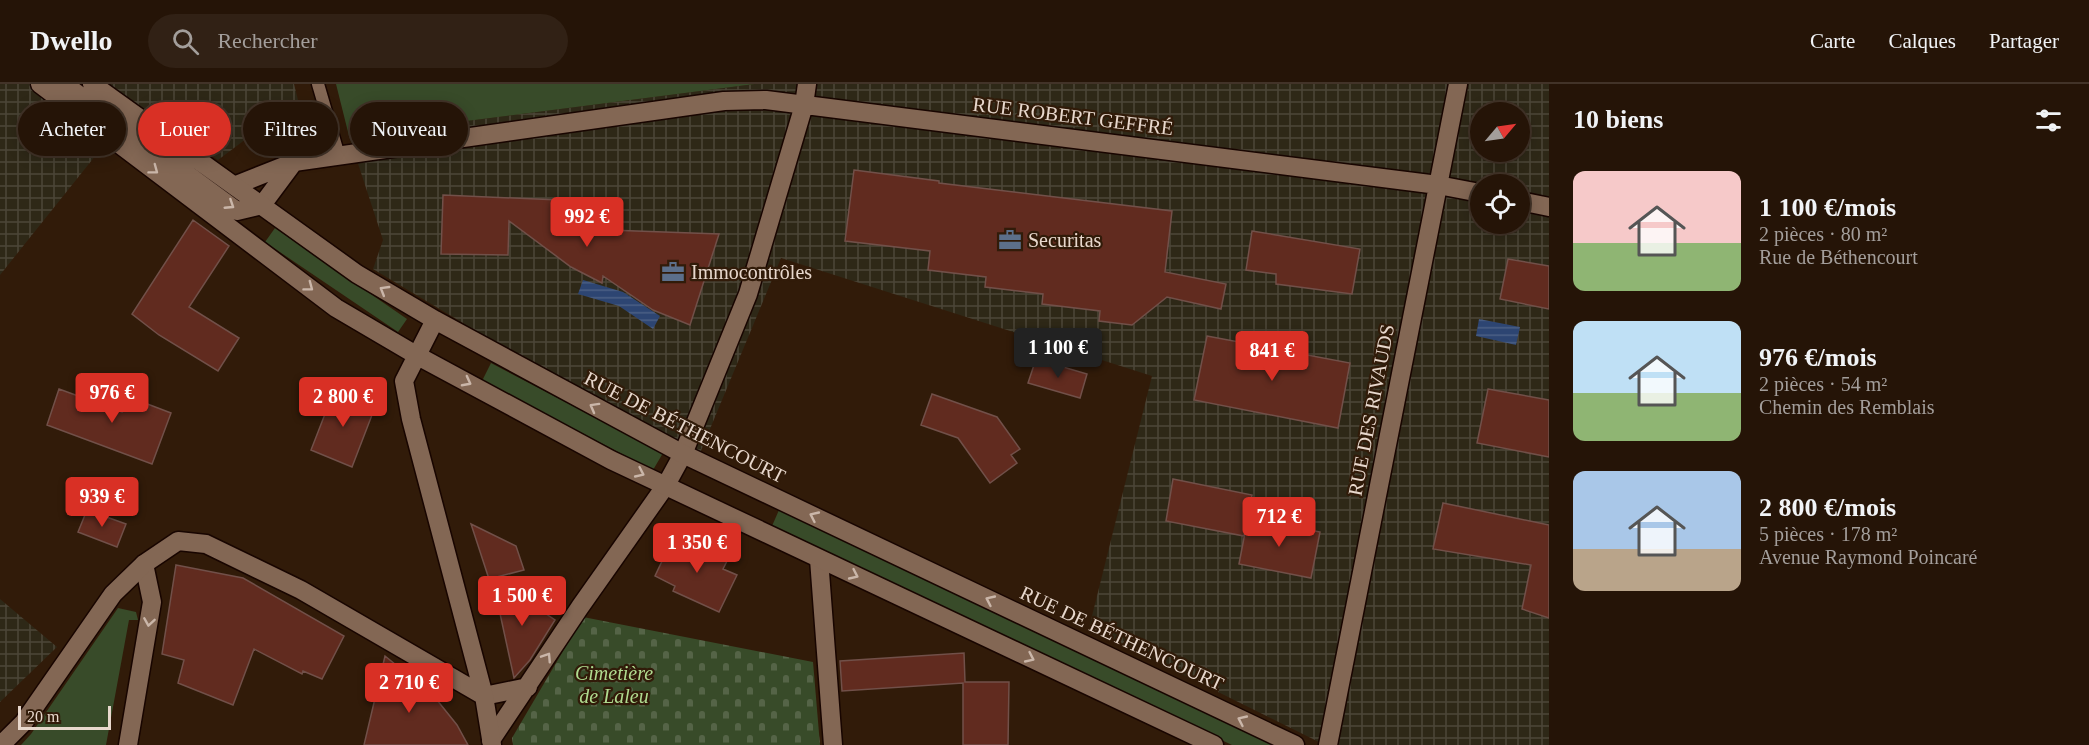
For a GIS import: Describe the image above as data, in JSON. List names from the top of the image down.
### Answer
{
  "streets": {
    "street": ["RUE ROBERT GEFFRÉ", "RUE DES RIVAUDS", "RUE DE BÉTHENCOURT"]
  },
  "crossings": [
    ["RUE ROBERT GEFFRÉ", "RUE DES RIVAUDS"],
    ["RUE ROBERT GEFFRÉ", "RUE DE BÉTHENCOURT"]
  ],
  "parks": ["Cimetière de Laleu"],
  "places": {
    "office": ["Securitas", "Immocontrôles"]
  },
  "scale_bar": "20 m",
  "north": "top right",
  "page": {
    "header": "Dwello",
    "search": "Rechercher",
    "nav": ["Carte", "Calques", "Partager"],
    "heading": "10 biens",
    "chip": [
      "Acheter",
      "Louer",
      "Filtres",
      "Nouveau"
    ],
    "list": [
      {
        "name": "1 100 €/mois",
        "note": "2 pièces · 80 m² · Rue de Béthencourt"
      },
      {
        "name": "976 €/mois",
        "note": "2 pièces · 54 m² · Chemin des Remblais"
      },
      {
        "name": "2 800 €/mois",
        "note": "5 pièces · 178 m² · Avenue Raymond Poincaré"
      }
    ],
    "price": [
      "992 €",
      "1 100 €",
      "841 €",
      "976 €",
      "2 800 €",
      "939 €",
      "712 €",
      "1 350 €",
      "1 500 €",
      "2 710 €"
    ],
    "scale": "20 m"
  }
}
